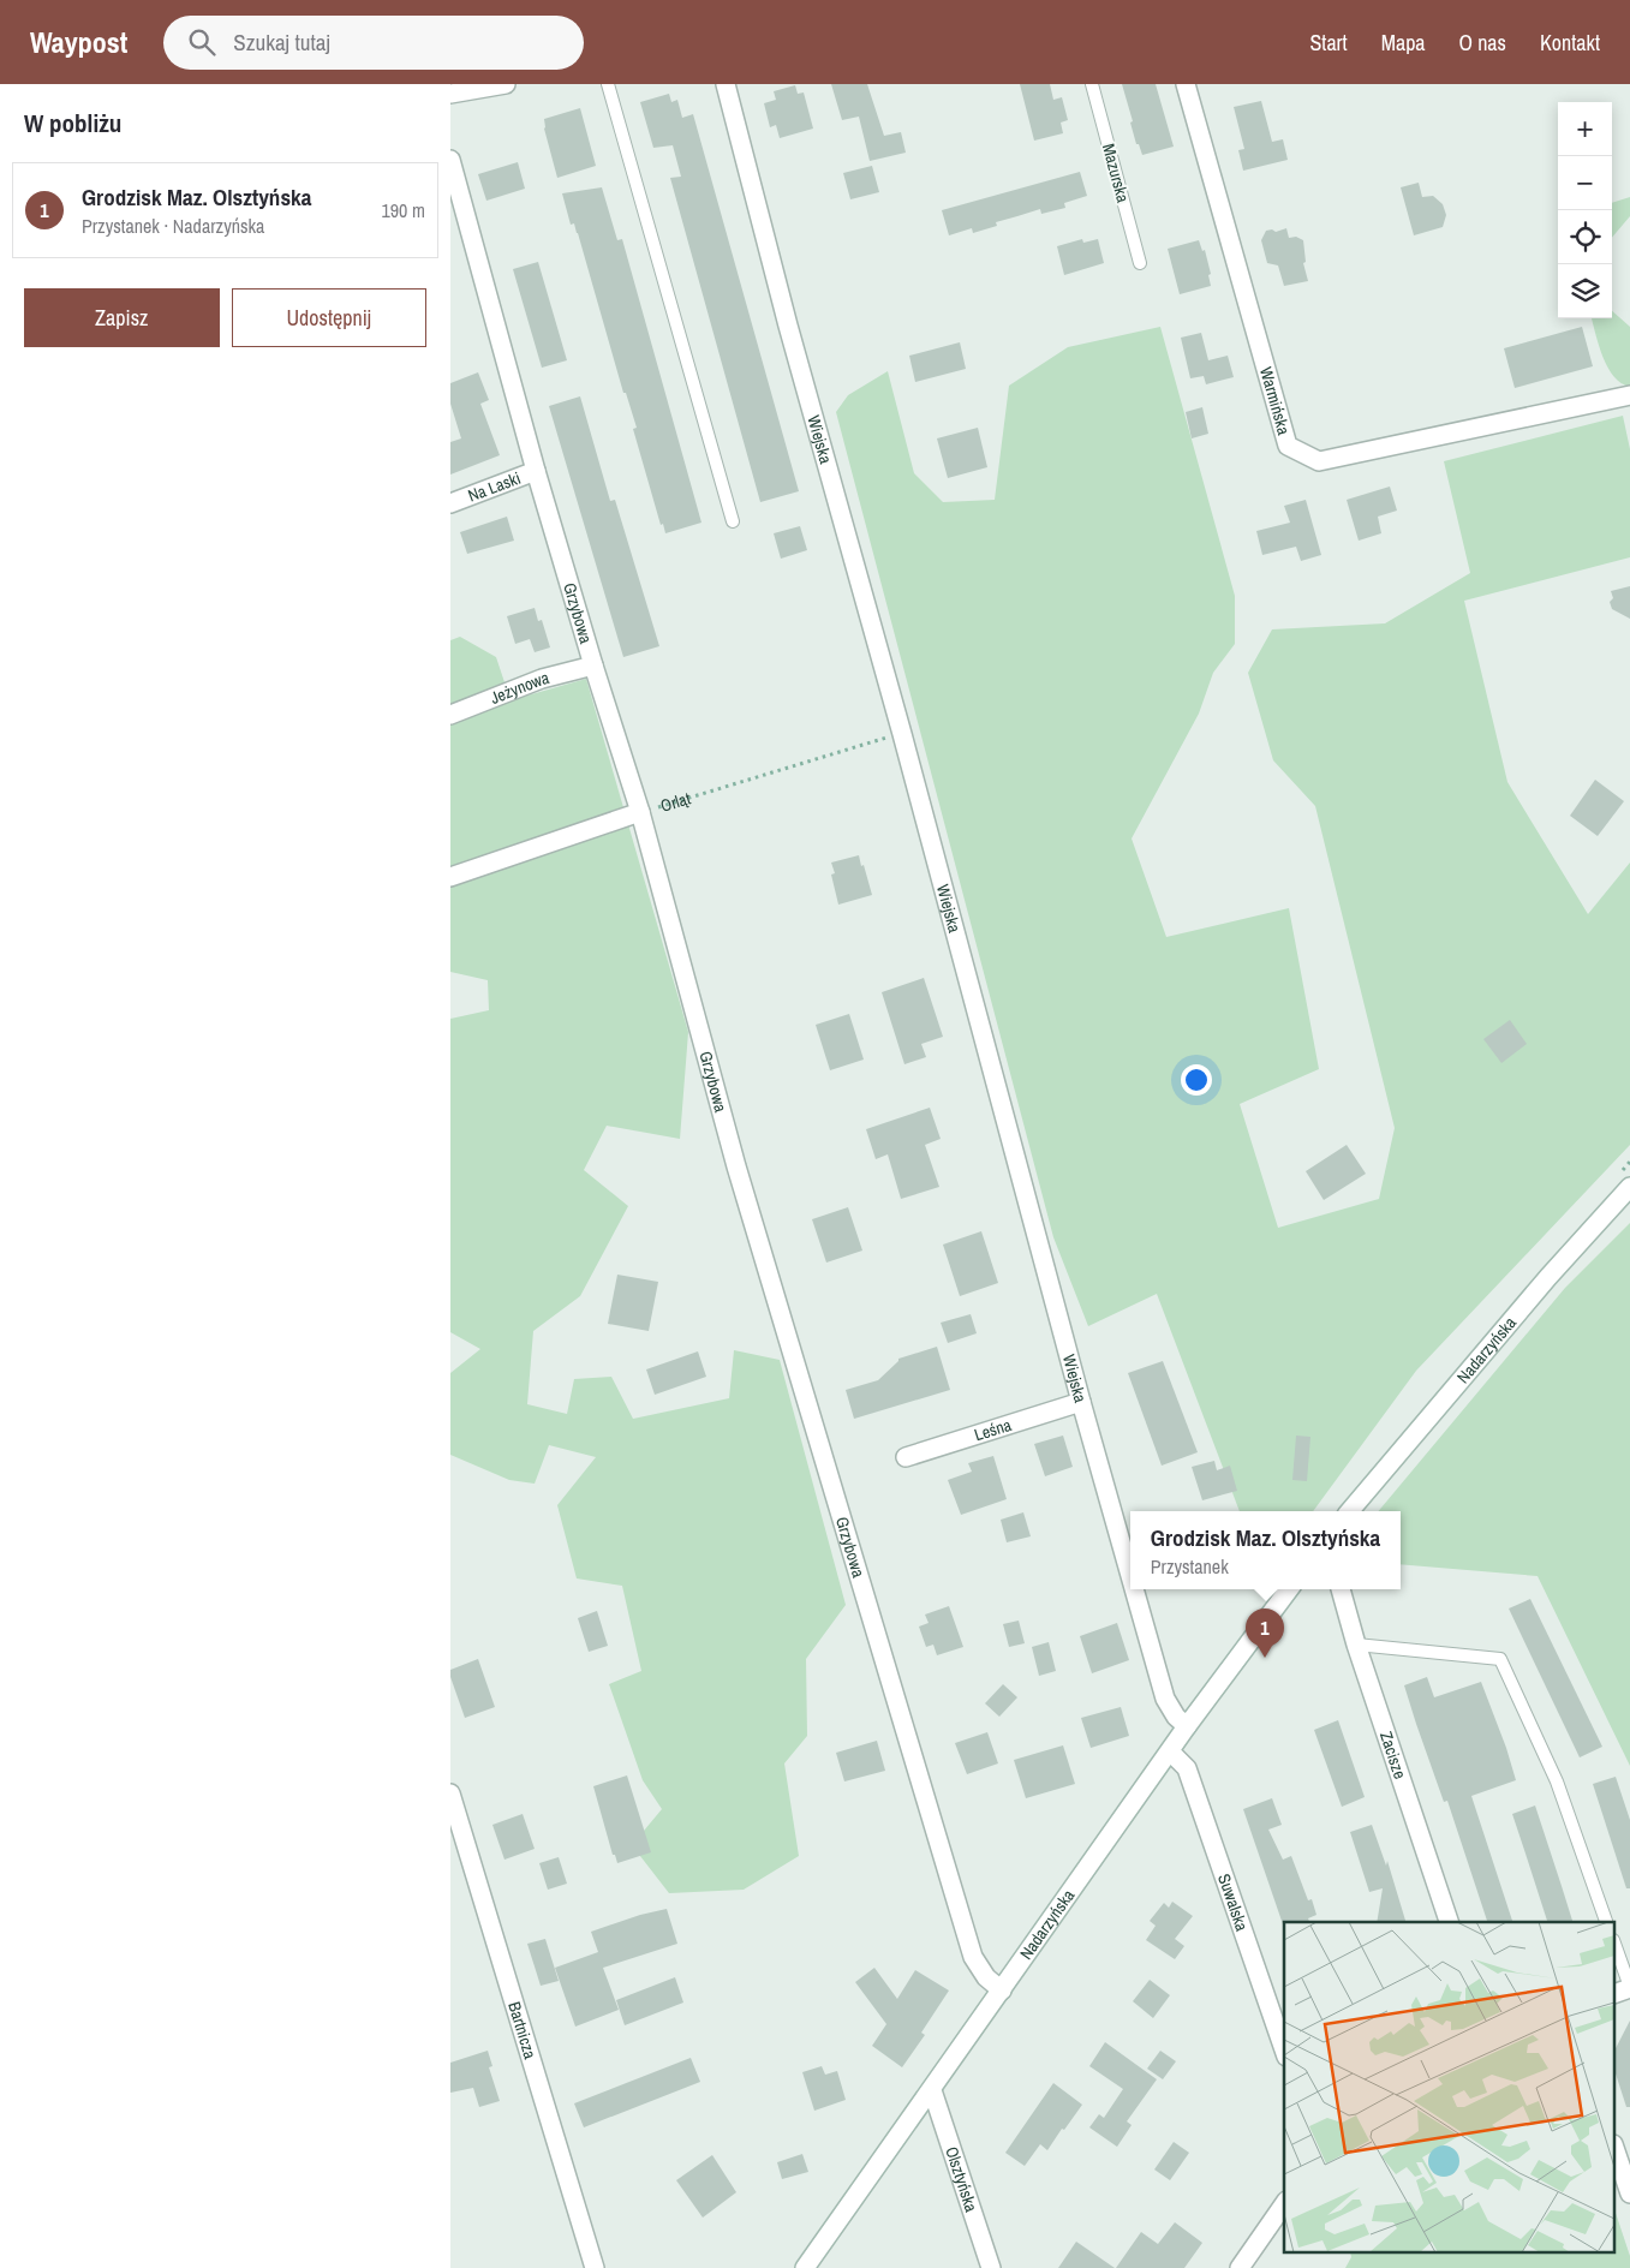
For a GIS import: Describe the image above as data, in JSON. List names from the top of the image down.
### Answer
{
  "streets": {
    "street": [
      "Warmińska",
      "Wiejska",
      "Na Laski",
      "Grzybowa",
      "Jeżynowa",
      "Orląt",
      "Nadarzyńska",
      "Leśna",
      "Zacisze",
      "Suwalska",
      "Bartnicza",
      "Olsztyńska"
    ],
    "lane": ["Mazurska"]
  },
  "crossings": [
    ["Wiejska", "Orląt"],
    ["Wiejska", "Nadarzyńska"],
    ["Wiejska", "Leśna"],
    ["Na Laski", "Grzybowa"],
    ["Grzybowa", "Jeżynowa"],
    ["Grzybowa", "Orląt"],
    ["Grzybowa", "Nadarzyńska"],
    ["Nadarzyńska", "Suwalska"],
    ["Nadarzyńska", "Olsztyńska"]
  ],
  "page": {
    "header": "Waypost",
    "search": "Szukaj tutaj",
    "nav": [
      "Start",
      "Mapa",
      "O nas",
      "Kontakt"
    ],
    "heading": "W pobliżu",
    "map_buttons": ["+", "−"],
    "list": [
      {
        "mark": "1",
        "name": "Grodzisk Maz. Olsztyńska",
        "note": "Przystanek · Nadarzyńska",
        "value": "190 m"
      }
    ],
    "buttons": ["Zapisz", "Udostępnij"],
    "popup": ["Grodzisk Maz. Olsztyńska", "Przystanek"],
    "pins": "1"
  }
}
